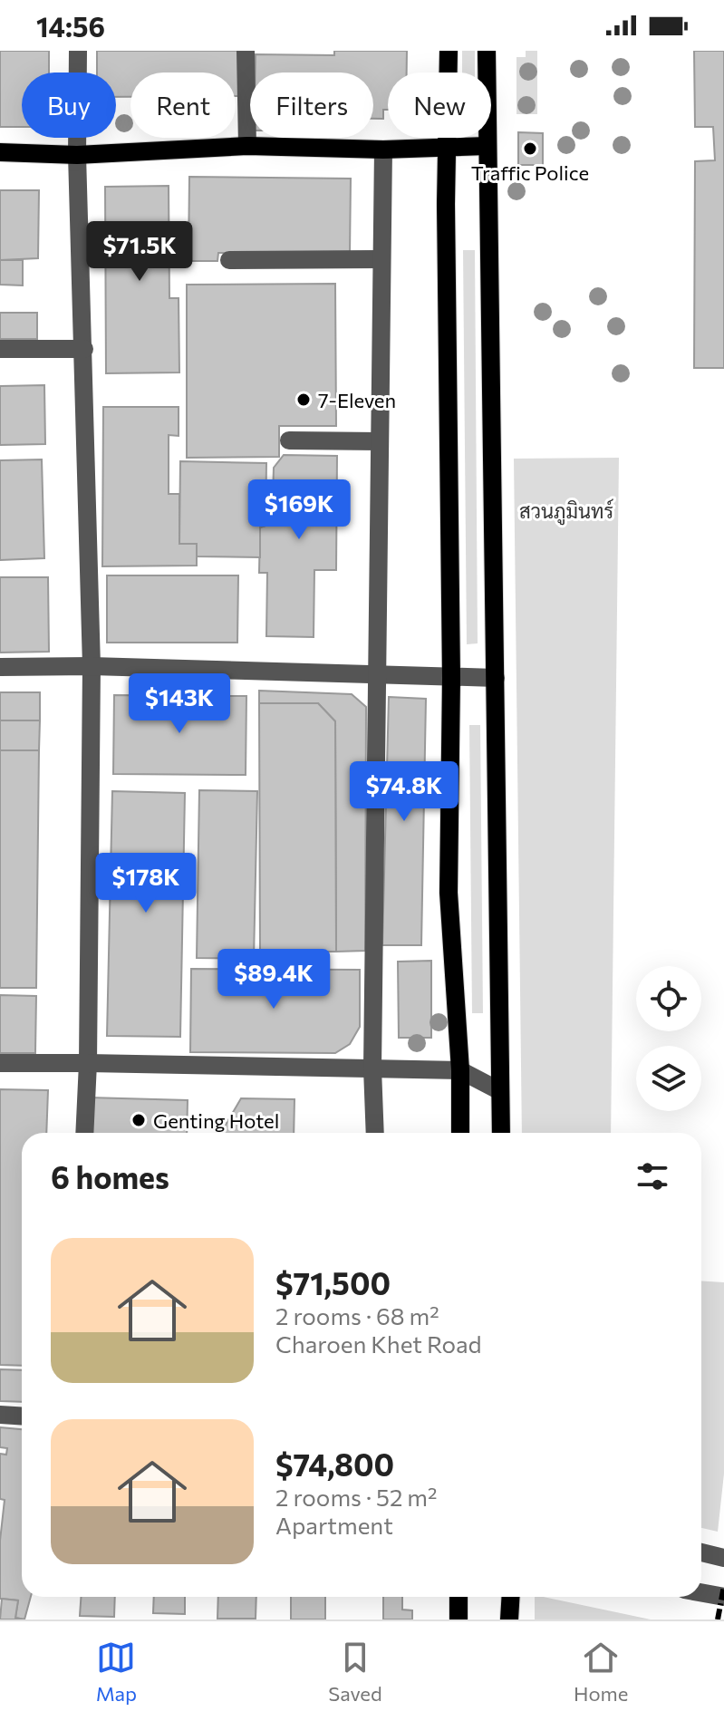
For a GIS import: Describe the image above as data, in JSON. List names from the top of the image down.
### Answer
{
  "parks": ["สวนภูมินทร์"],
  "places": ["Traffic Police", "7-Eleven", "Genting Hotel"],
  "page": {
    "status": "14:56",
    "chip": [
      "Buy",
      "Rent",
      "Filters",
      "New"
    ],
    "price": [
      "$71.5K",
      "$169K",
      "$143K",
      "$74.8K",
      "$178K",
      "$89.4K"
    ],
    "heading": "6 homes",
    "list": [
      {
        "name": "$71,500",
        "note": "2 rooms · 68 m² · Charoen Khet Road"
      },
      {
        "name": "$74,800",
        "note": "2 rooms · 52 m² · Apartment"
      }
    ],
    "tabs": ["Map", "Saved", "Home"]
  }
}
